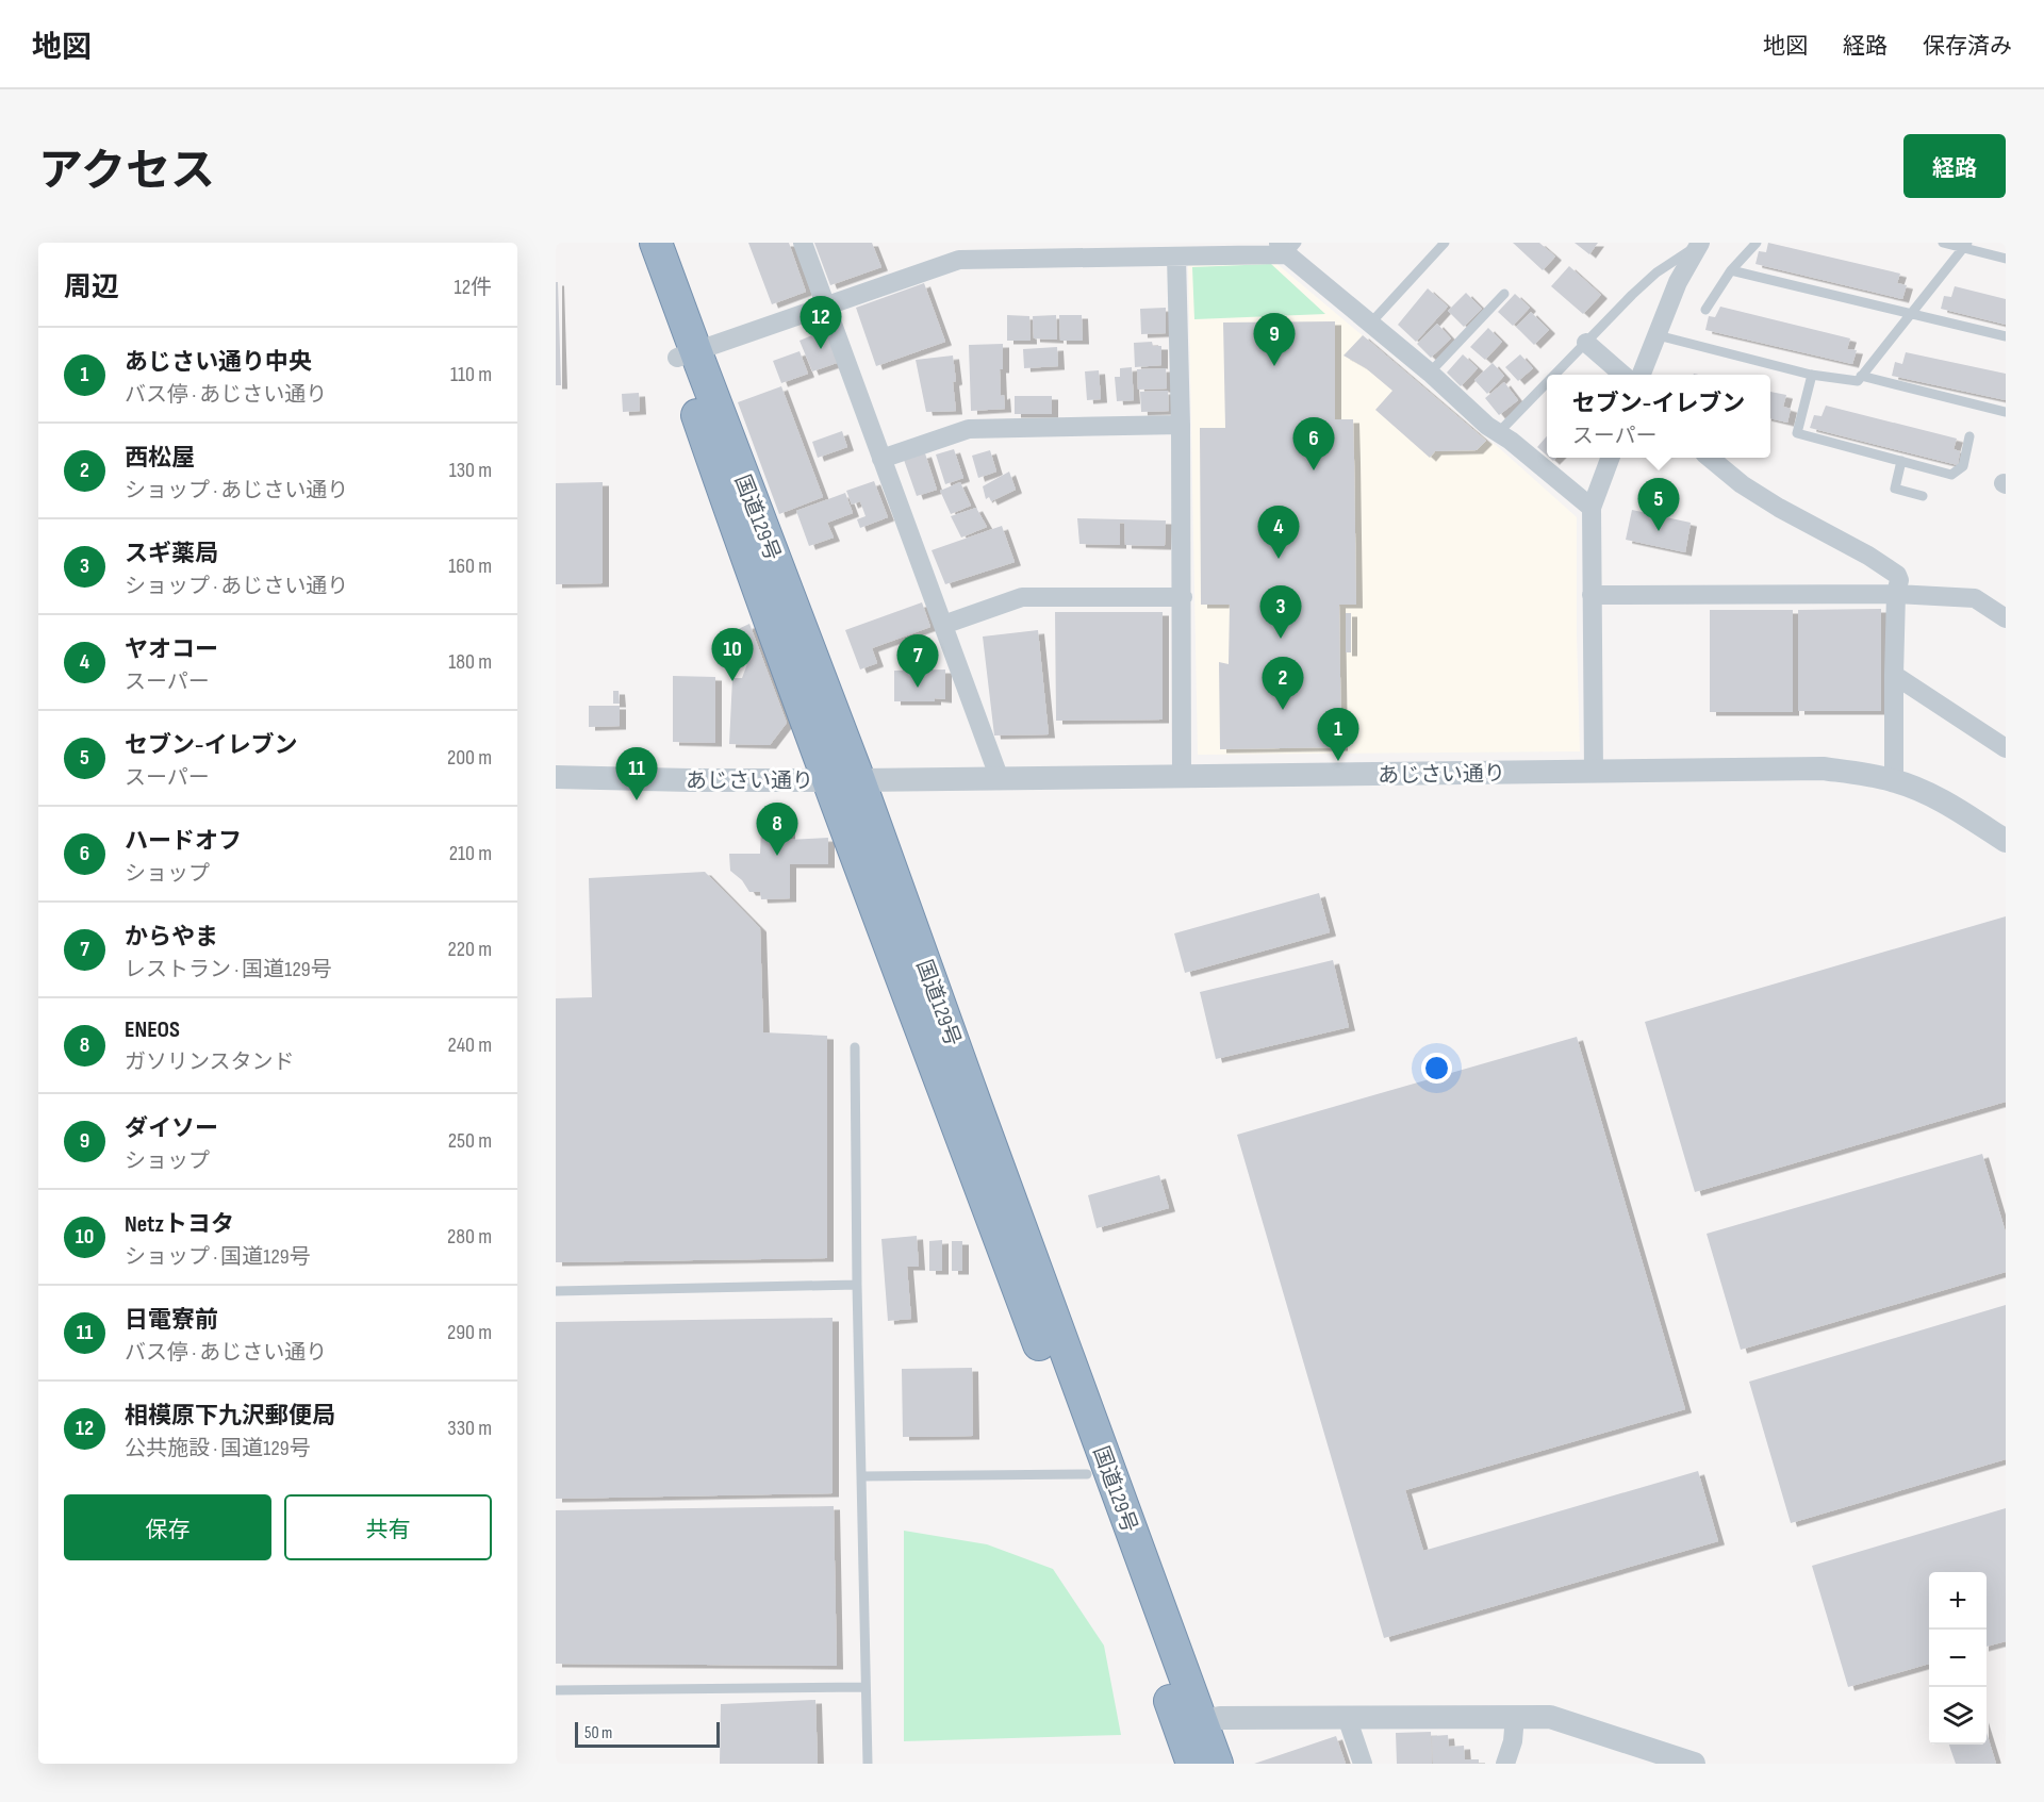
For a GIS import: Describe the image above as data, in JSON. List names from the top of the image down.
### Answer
{
  "streets": {
    "highway": ["国道129号"],
    "street": ["あじさい通り"]
  },
  "crossings": [
    ["国道129号", "あじさい通り"]
  ],
  "scale_bar": "50 m",
  "page": {
    "header": "地図",
    "nav": ["地図", "経路", "保存済み"],
    "title": "アクセス",
    "buttons": [
      "経路",
      ["保存", "共有"]
    ],
    "heading": ["周辺", "12件"],
    "pins": [
      "12",
      "9",
      "6",
      "5",
      "4",
      "3",
      "10",
      "7",
      "2",
      "1",
      "11",
      "8"
    ],
    "list": [
      {
        "mark": "1",
        "name": "あじさい通り中央",
        "note": "バス停 · あじさい通り",
        "value": "110 m"
      },
      {
        "mark": "2",
        "name": "西松屋",
        "note": "ショップ · あじさい通り",
        "value": "130 m"
      },
      {
        "mark": "3",
        "name": "スギ薬局",
        "note": "ショップ · あじさい通り",
        "value": "160 m"
      },
      {
        "mark": "4",
        "name": "ヤオコー",
        "note": "スーパー",
        "value": "180 m"
      },
      {
        "mark": "5",
        "name": "セブン-イレブン",
        "note": "スーパー",
        "value": "200 m"
      },
      {
        "mark": "6",
        "name": "ハードオフ",
        "note": "ショップ",
        "value": "210 m"
      },
      {
        "mark": "7",
        "name": "からやま",
        "note": "レストラン · 国道129号",
        "value": "220 m"
      },
      {
        "mark": "8",
        "name": "ENEOS",
        "note": "ガソリンスタンド",
        "value": "240 m"
      },
      {
        "mark": "9",
        "name": "ダイソー",
        "note": "ショップ",
        "value": "250 m"
      },
      {
        "mark": "10",
        "name": "Netzトヨタ",
        "note": "ショップ · 国道129号",
        "value": "280 m"
      },
      {
        "mark": "11",
        "name": "日電寮前",
        "note": "バス停 · あじさい通り",
        "value": "290 m"
      },
      {
        "mark": "12",
        "name": "相模原下九沢郵便局",
        "note": "公共施設 · 国道129号",
        "value": "330 m"
      }
    ],
    "popup": ["セブン-イレブン", "スーパー"],
    "map_buttons": ["+", "−"],
    "scale": "50 m"
  }
}
